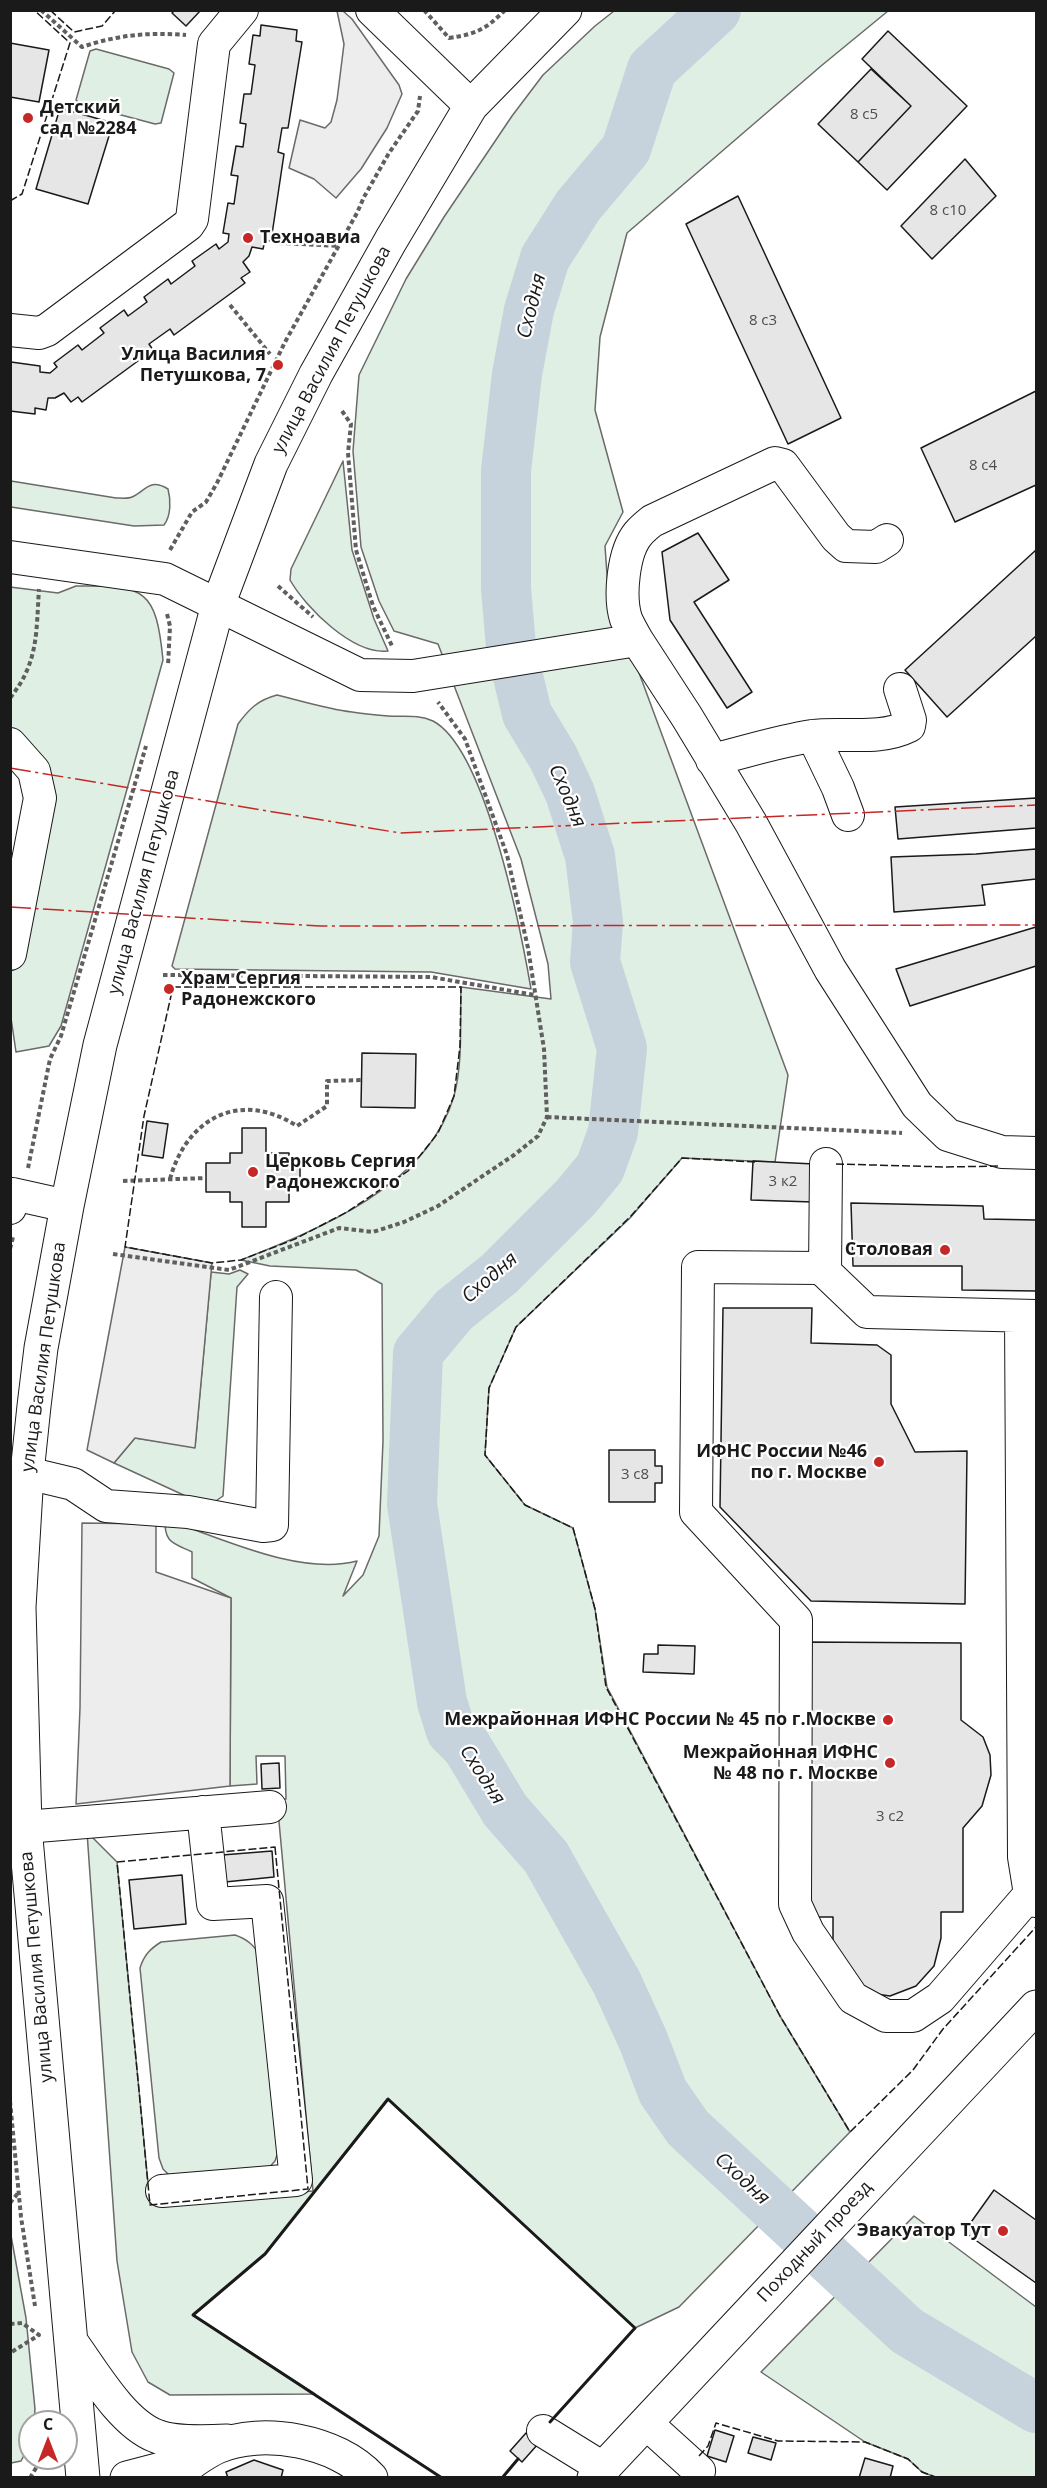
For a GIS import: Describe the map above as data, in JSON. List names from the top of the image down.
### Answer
{
  "streets": {
    "main road": ["улица Василия Петушкова", "Походный проезд"]
  },
  "water": ["Сходня"],
  "places": [
    "Детский сад №2284",
    "Техноавиа",
    "Улица Василия Петушкова, 7",
    "Храм Сергия Радонежского",
    "Церковь Сергия Радонежского",
    "Столовая",
    "ИФНС России №46 по г. Москве",
    "Межрайонная ИФНС России № 45 по г.Москве",
    "Межрайонная ИФНС № 48 по г. Москве",
    "Эвакуатор Тут"
  ],
  "house_numbers": [
    "8 с5",
    "8 с10",
    "8 с3",
    "8 с4",
    "3 к2",
    "3 с8",
    "3 с2"
  ],
  "north": "top"
}
